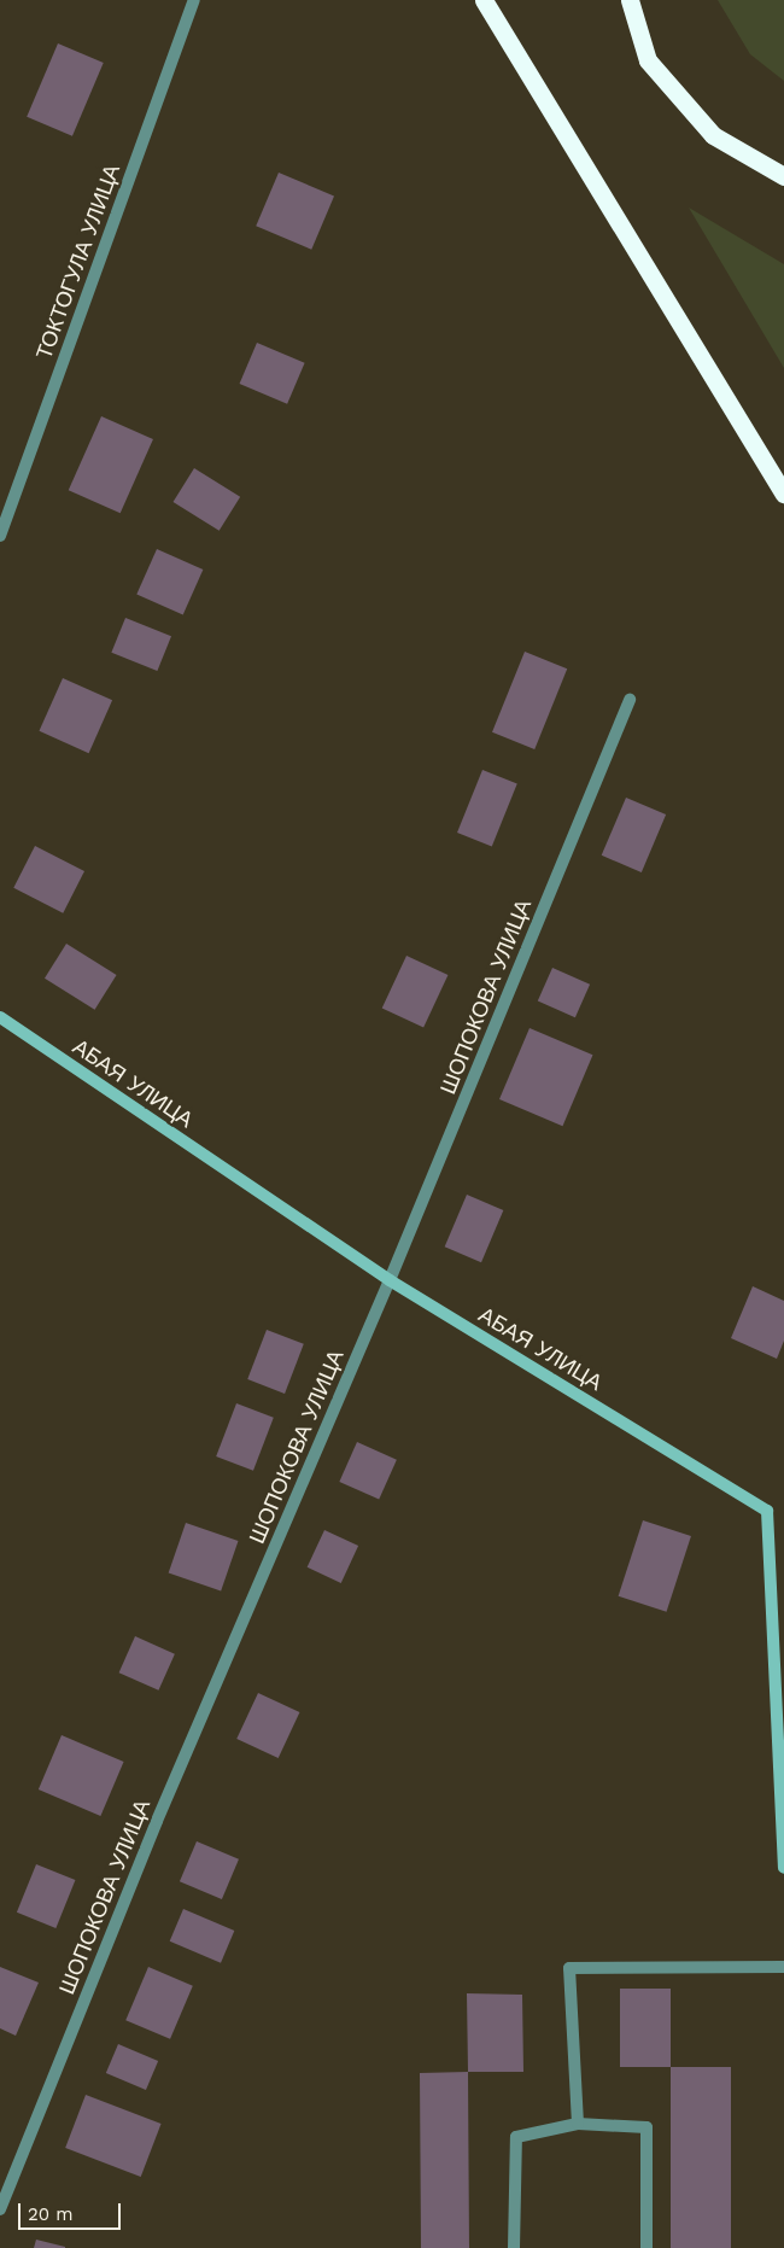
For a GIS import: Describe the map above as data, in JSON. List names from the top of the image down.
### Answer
{
  "streets": {
    "street": ["ТОКТОГУЛА УЛИЦА", "ШОПОКОВА УЛИЦА", "АБАЯ УЛИЦА"]
  },
  "crossings": [
    ["ШОПОКОВА УЛИЦА", "АБАЯ УЛИЦА"]
  ],
  "scale_bar": "20 m"
}
